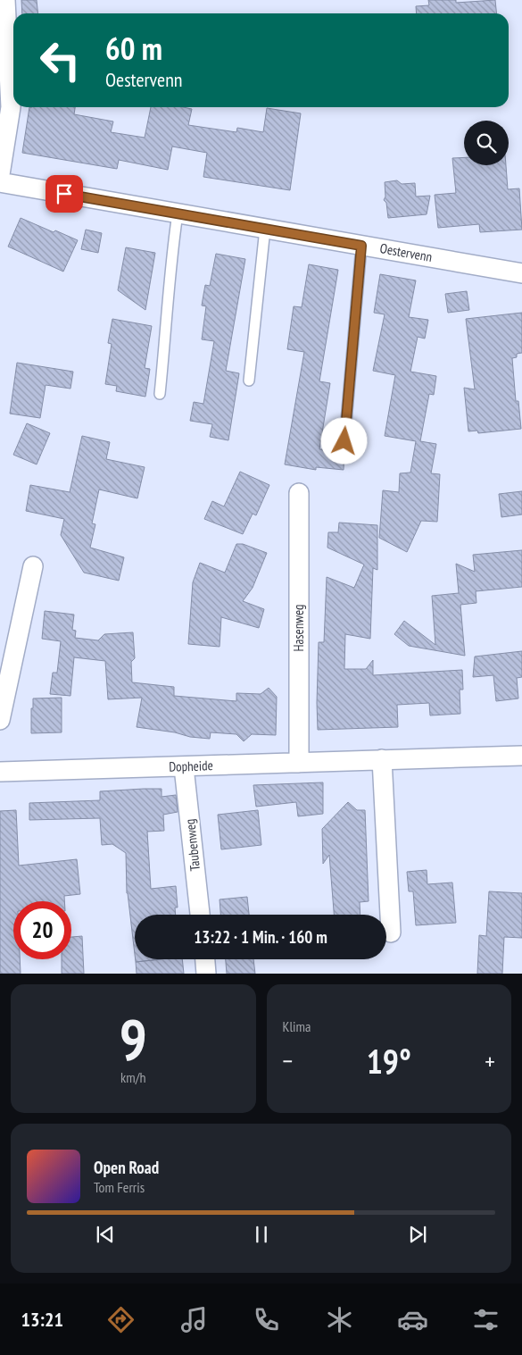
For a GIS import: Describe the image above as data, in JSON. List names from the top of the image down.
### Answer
{
  "streets": {
    "street": [
      "Oestervenn",
      "Hasenweg",
      "Dopheide",
      "Taubenweg"
    ]
  },
  "crossings": [
    ["Hasenweg", "Dopheide"],
    ["Dopheide", "Taubenweg"]
  ],
  "page": {
    "turn": ["60 m", "Oestervenn"],
    "limit": "20",
    "trip": "13:22 · 1 Min. · 160 m",
    "tile": [
      ["9", "km/h"],
      "Klima"
    ],
    "heat": ["−", "19°", "+"],
    "song": ["Open Road", "Tom Ferris"],
    "tabs": "13:21"
  }
}
